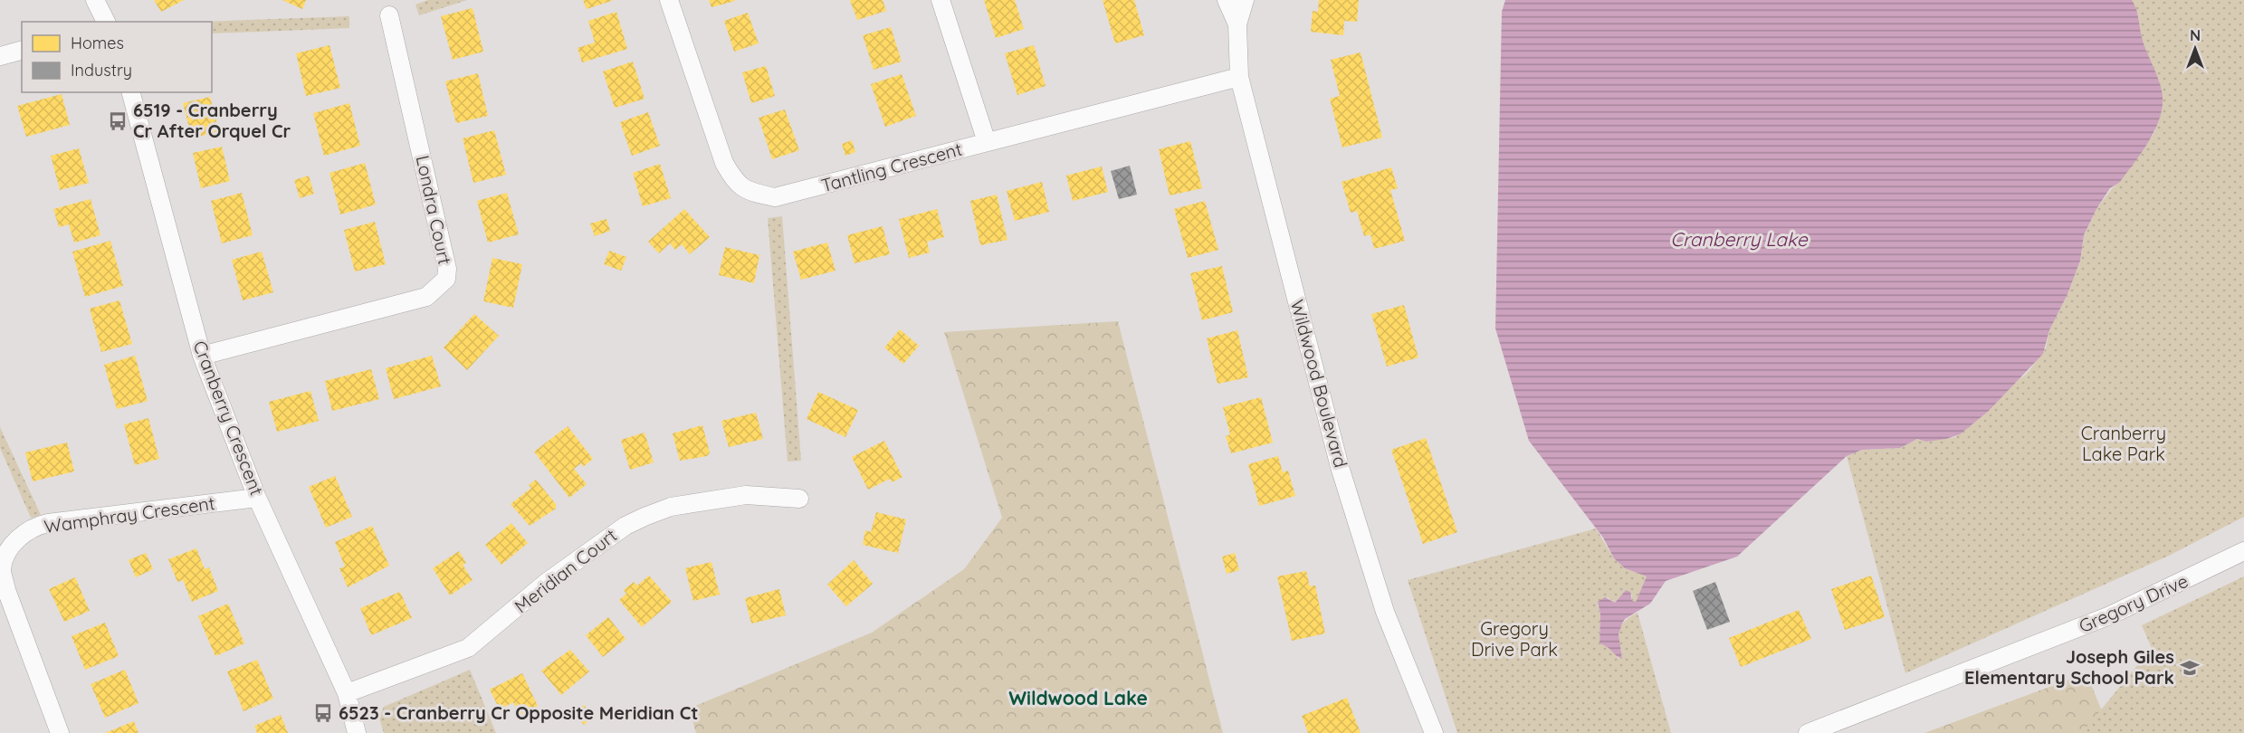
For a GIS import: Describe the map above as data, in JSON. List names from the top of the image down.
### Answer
{
  "streets": {
    "street": [
      "Tantling Crescent",
      "Londra Court",
      "Wildwood Boulevard",
      "Cranberry Crescent",
      "Wamphray Crescent",
      "Meridian Court",
      "Gregory Drive"
    ]
  },
  "crossings": [
    ["Tantling Crescent", "Wildwood Boulevard"],
    ["Londra Court", "Cranberry Crescent"],
    ["Cranberry Crescent", "Wamphray Crescent"],
    ["Cranberry Crescent", "Meridian Court"]
  ],
  "districts": ["Wildwood Lake"],
  "water": ["Cranberry Lake"],
  "parks": ["Cranberry Lake Park", "Gregory Drive Park"],
  "places": {
    "bus stop": ["6519 - Cranberry Cr After Orquel Cr", "6523 - Cranberry Cr Opposite Meridian Ct"],
    "school or university": ["Joseph Giles Elementary School Park"]
  },
  "legend": ["Homes", "Industry"],
  "north": "top"
}
